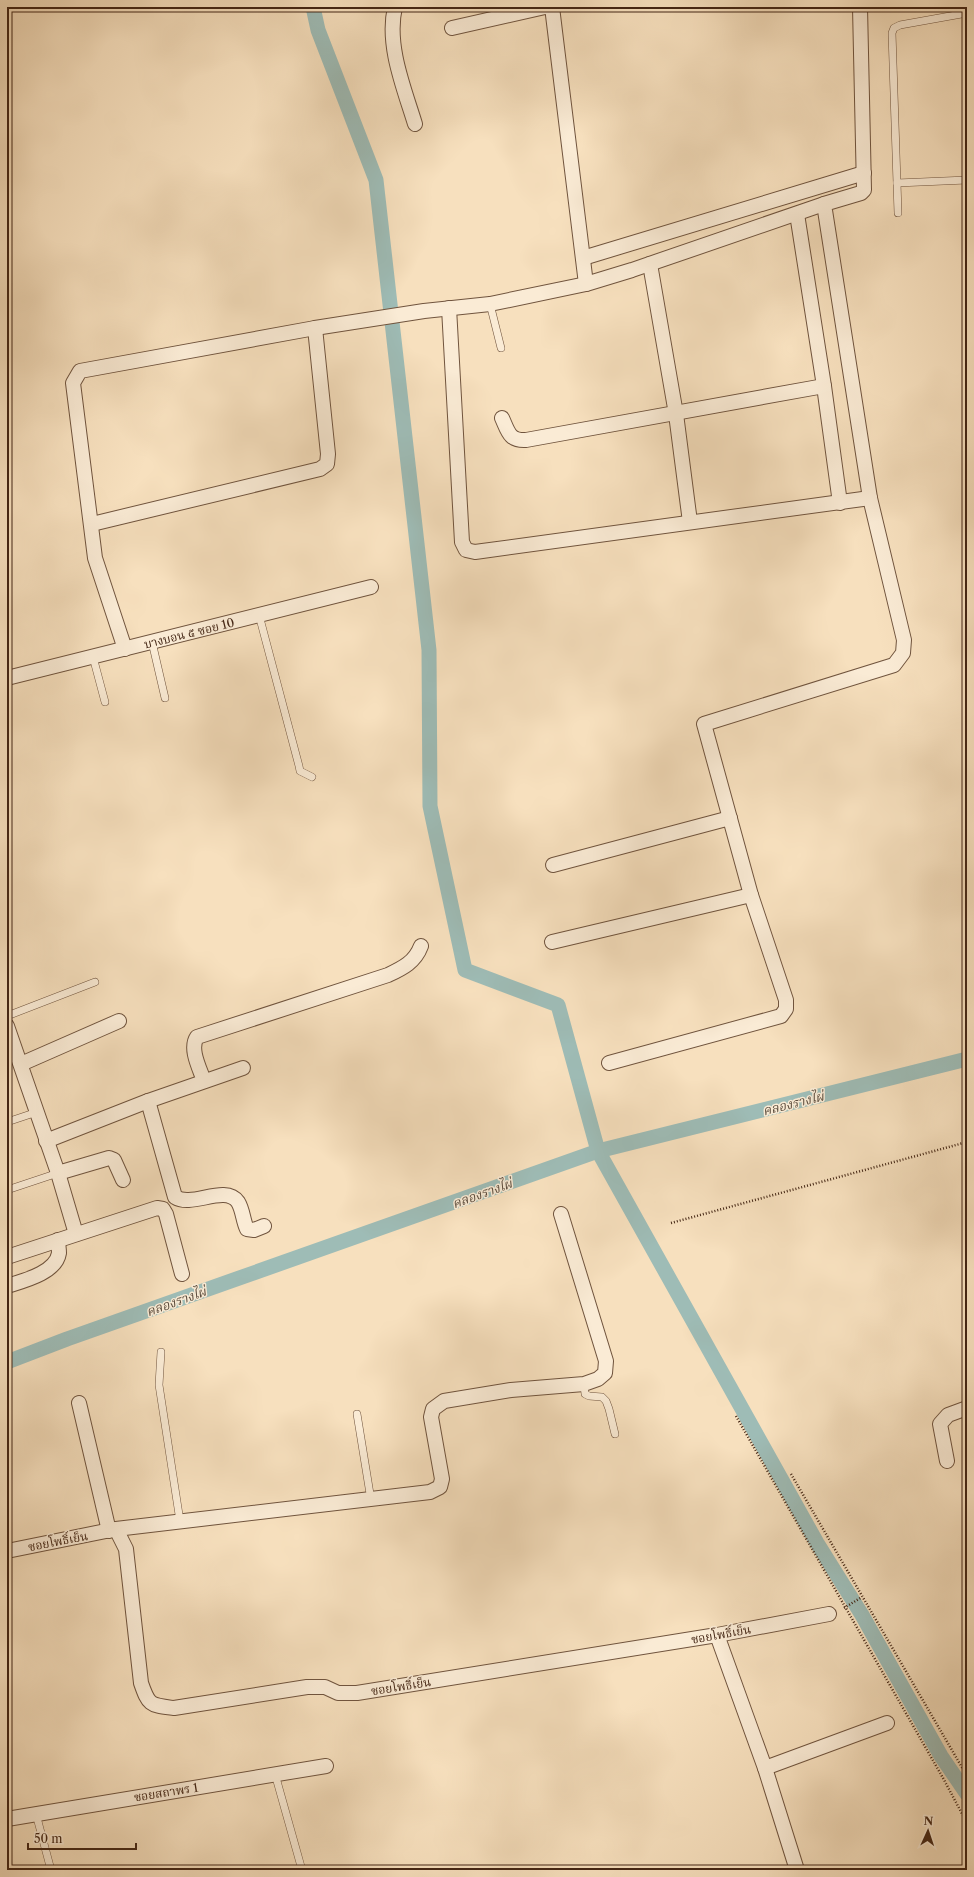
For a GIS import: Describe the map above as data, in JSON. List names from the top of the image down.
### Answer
{
  "streets": {
    "street": ["บางบอน ๕ ซอย 10", "ซอยโพธิ์เย็น", "ซอยสถาพร 1"]
  },
  "water": ["คลองรางไผ่"],
  "scale_bar": "50 m",
  "north": "top"
}
